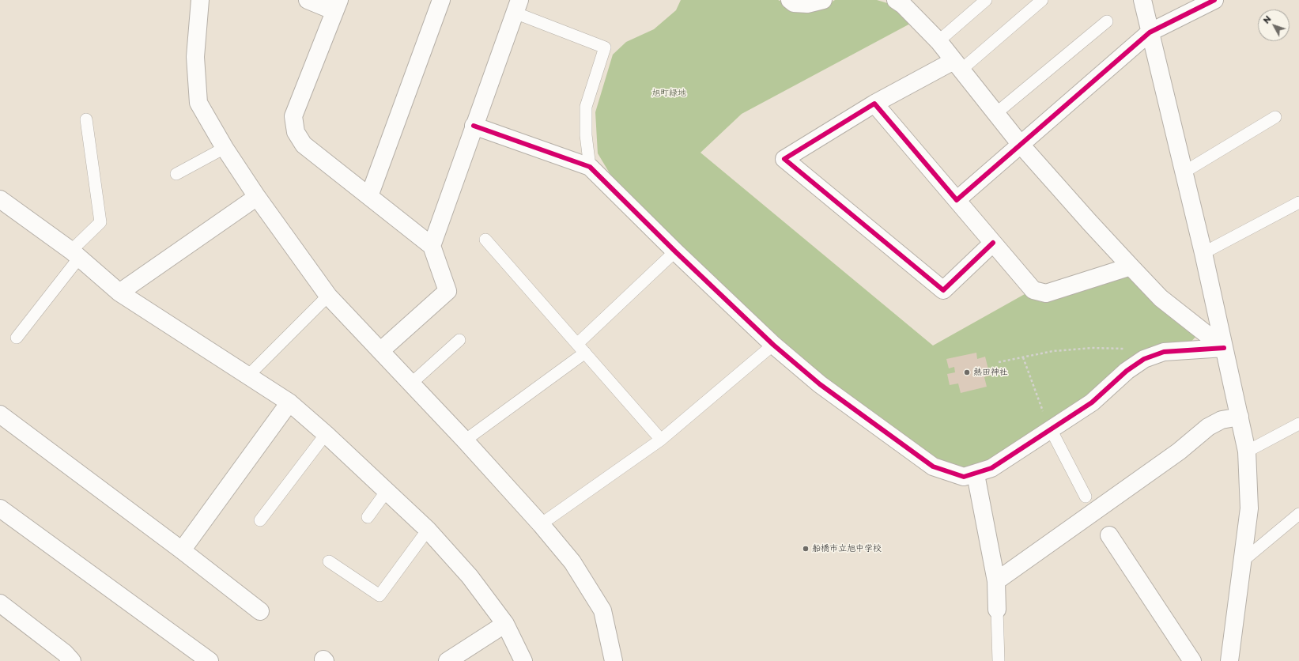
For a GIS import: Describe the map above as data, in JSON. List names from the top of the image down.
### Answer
{
  "parks": ["旭町緑地"],
  "places": ["熱田神社", "船橋市立旭中学校"],
  "north": "top left"
}
